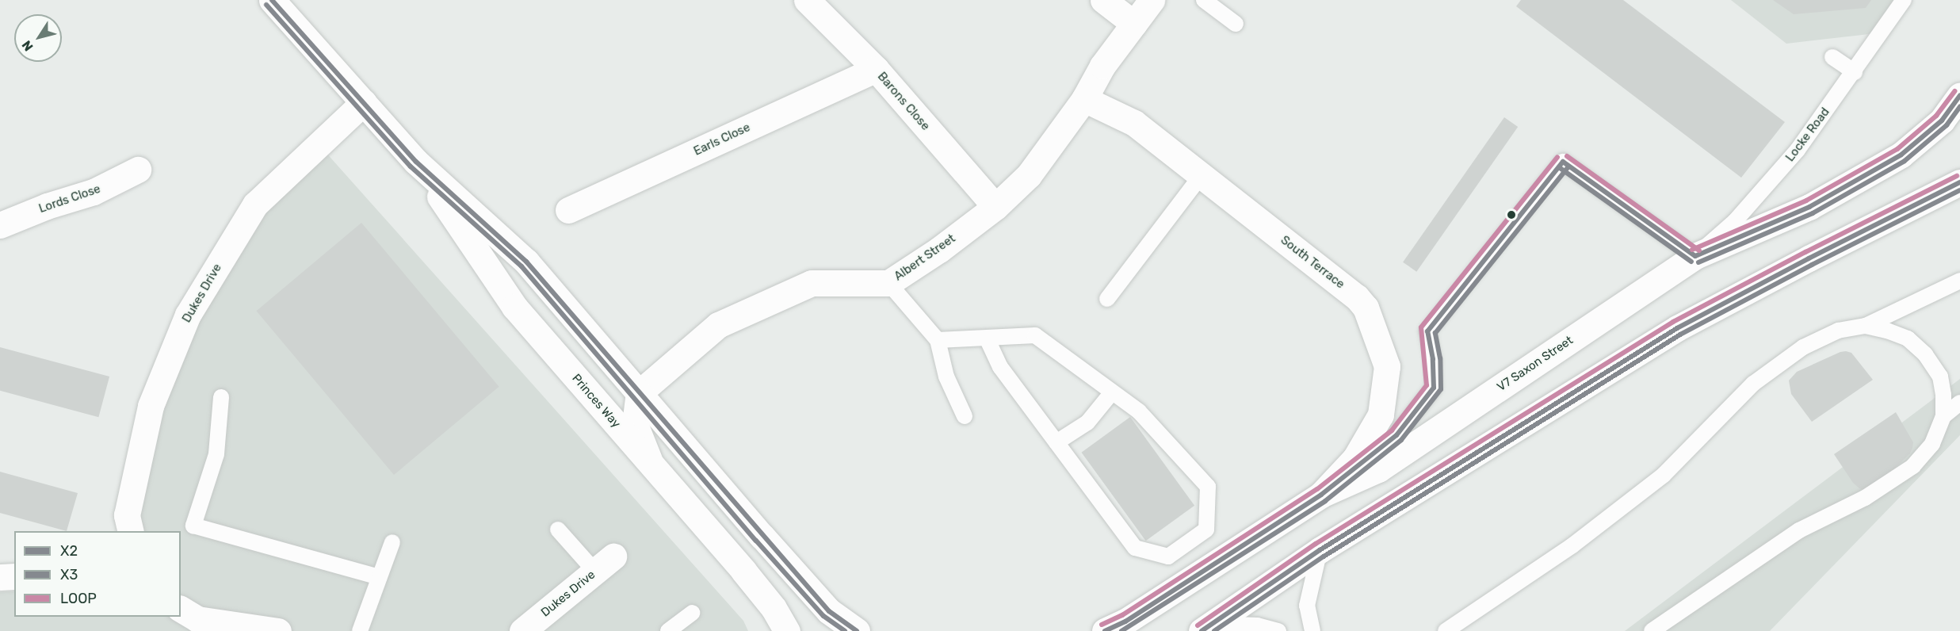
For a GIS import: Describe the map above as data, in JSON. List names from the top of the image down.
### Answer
{
  "streets": {
    "street": [
      "Barons Close",
      "Earls Close",
      "Lords Close",
      "Albert Street",
      "South Terrace",
      "Dukes Drive",
      "V7 Saxon Street",
      "Princes Way"
    ],
    "lane": ["Locke Road"]
  },
  "crossings": [
    ["Barons Close", "Earls Close"],
    ["Barons Close", "Albert Street"],
    ["Locke Road", "V7 Saxon Street"],
    ["Albert Street", "South Terrace"],
    ["Albert Street", "Princes Way"],
    ["South Terrace", "V7 Saxon Street"],
    ["Dukes Drive", "Princes Way"]
  ],
  "lines": ["transit line X2", "transit line X3", "transit line LOOP"],
  "legend": ["X2", "X3", "LOOP"],
  "north": "bottom left"
}
